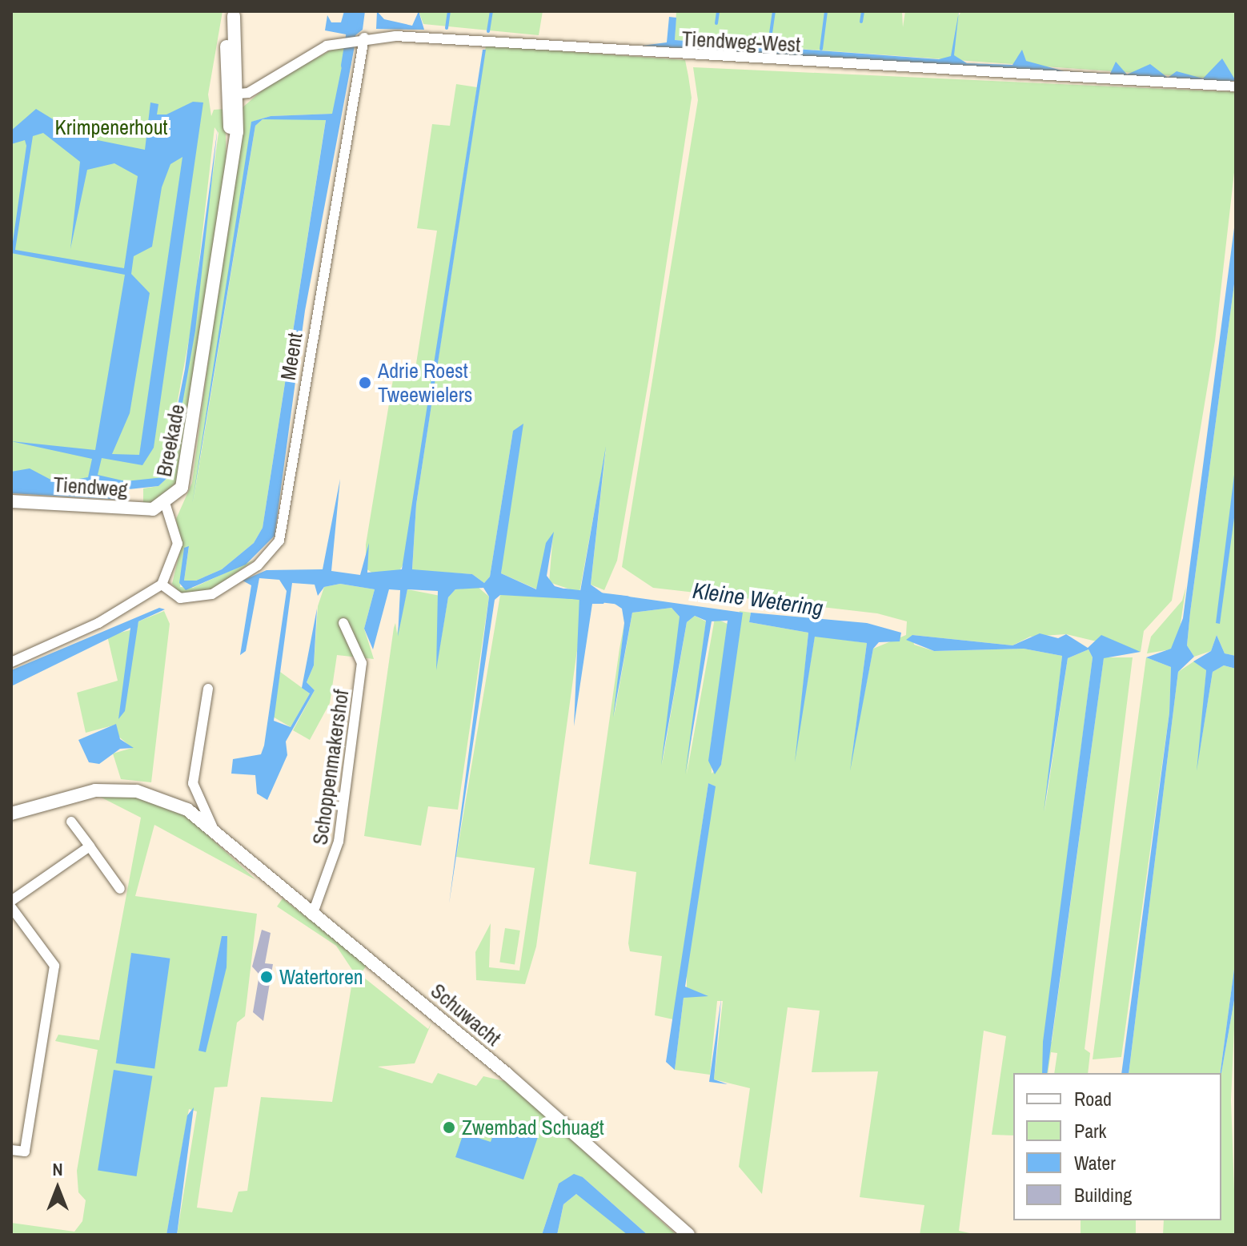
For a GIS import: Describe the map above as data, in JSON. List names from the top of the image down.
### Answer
{
  "streets": {
    "street": [
      "Tiendweg-West",
      "Meent",
      "Breekade",
      "Tiendweg",
      "Schoppenmakershof",
      "Schuwacht"
    ]
  },
  "crossings": [
    ["Tiendweg-West", "Meent"],
    ["Tiendweg-West", "Breekade"],
    ["Meent", "Breekade"],
    ["Breekade", "Tiendweg"],
    ["Schoppenmakershof", "Schuwacht"]
  ],
  "water": ["Kleine Wetering"],
  "parks": ["Krimpenerhout"],
  "places": ["Adrie Roest Tweewielers", "Watertoren", "Zwembad Schuagt"],
  "legend": [
    "Road",
    "Park",
    "Water",
    "Building"
  ],
  "north": "top"
}
